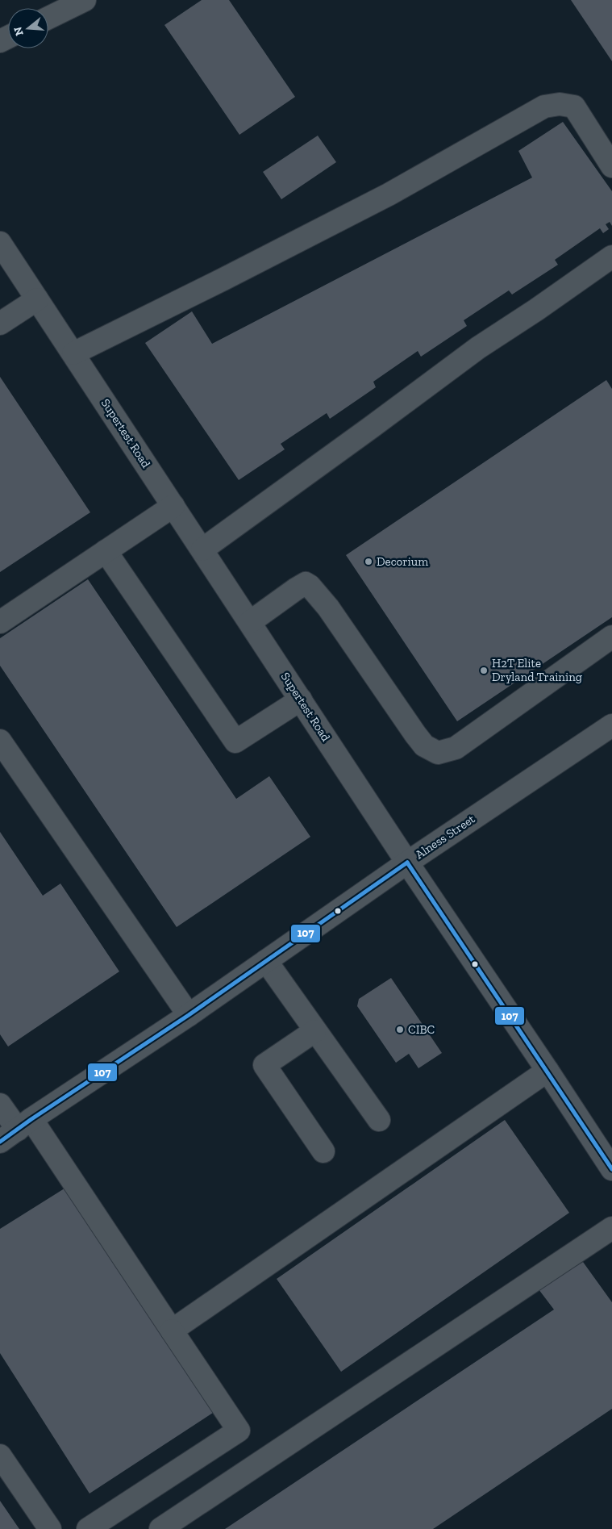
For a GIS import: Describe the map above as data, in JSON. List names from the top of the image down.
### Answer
{
  "streets": {
    "street": ["Supertest Road", "Alness Street"]
  },
  "crossings": [
    ["Supertest Road", "Alness Street"]
  ],
  "places": ["Decorium", "H2T Elite Dryland Training", "CIBC"],
  "lines": ["transit line 107"],
  "north": "left"
}
